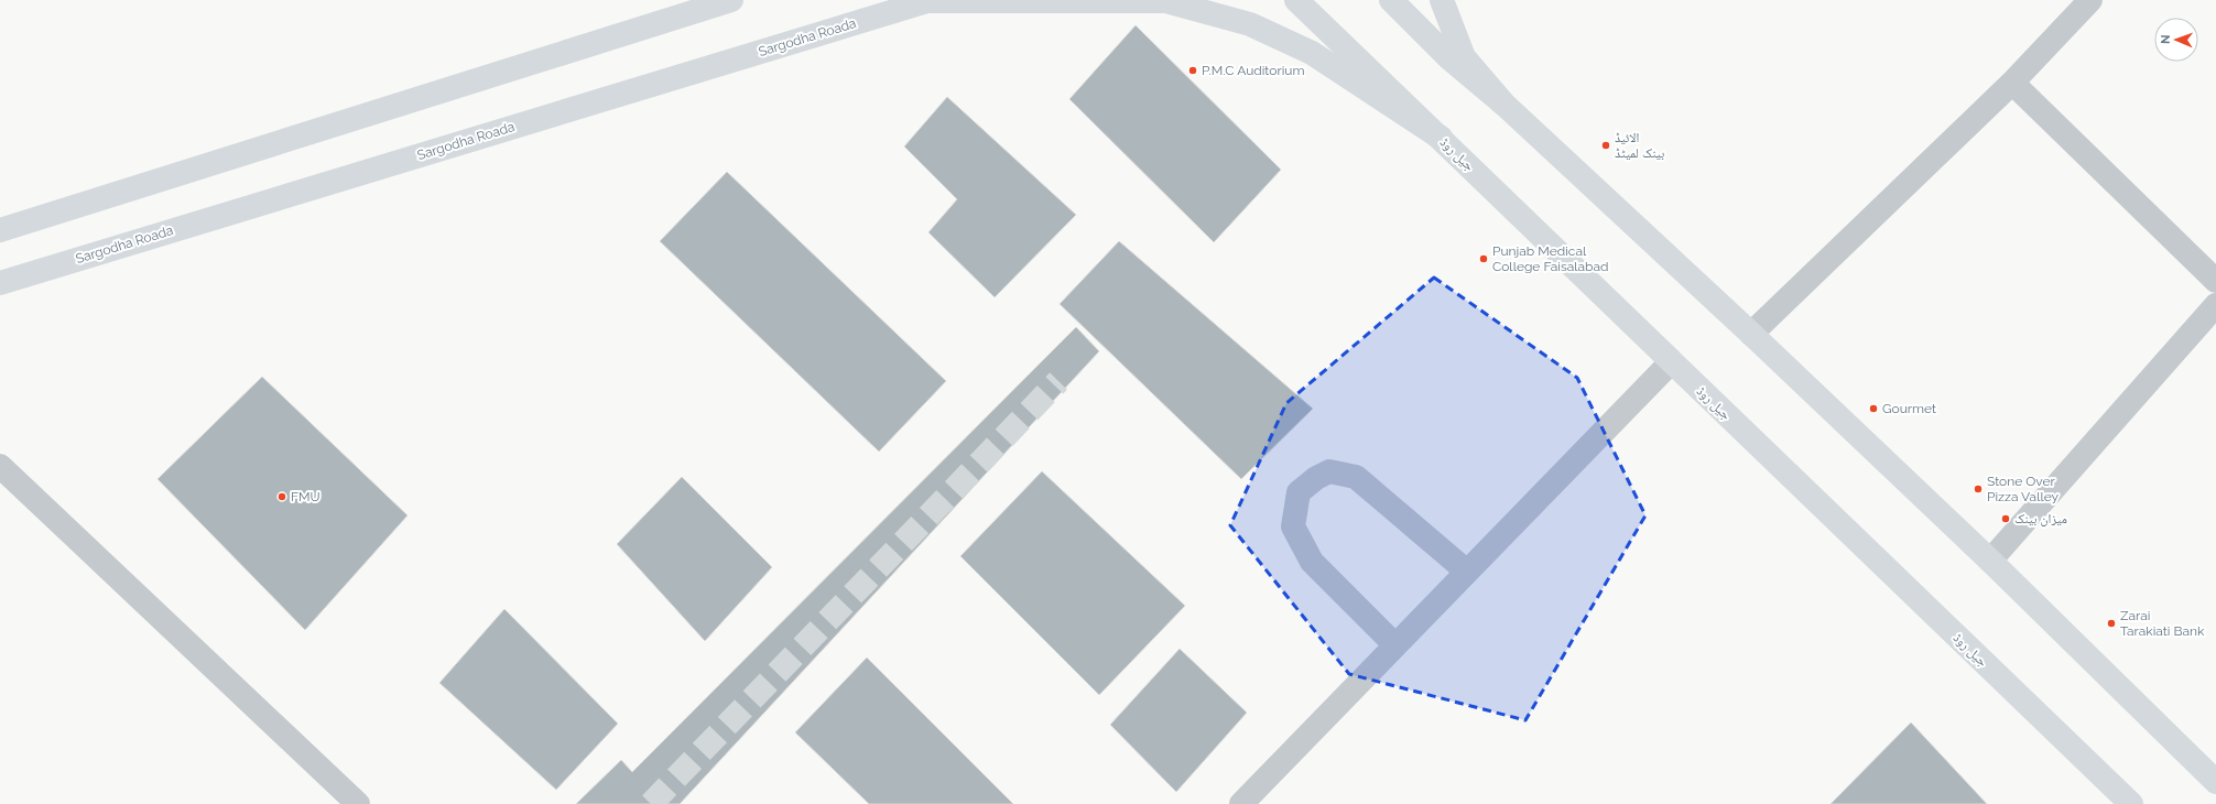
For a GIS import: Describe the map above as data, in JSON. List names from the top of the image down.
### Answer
{
  "streets": {
    "main road": ["Sargodha Roada", "جیل روڈ"]
  },
  "crossings": [
    ["Sargodha Roada", "جیل روڈ"]
  ],
  "places": [
    "P.M.C Auditorium",
    "الائیڈ بینک لمیٹڈ",
    "Punjab Medical College Faisalabad",
    "Gourmet",
    "Stone Over Pizza Valley",
    "FMU",
    "میزان بینک",
    "Zarai Tarakiati Bank"
  ],
  "north": "left"
}
